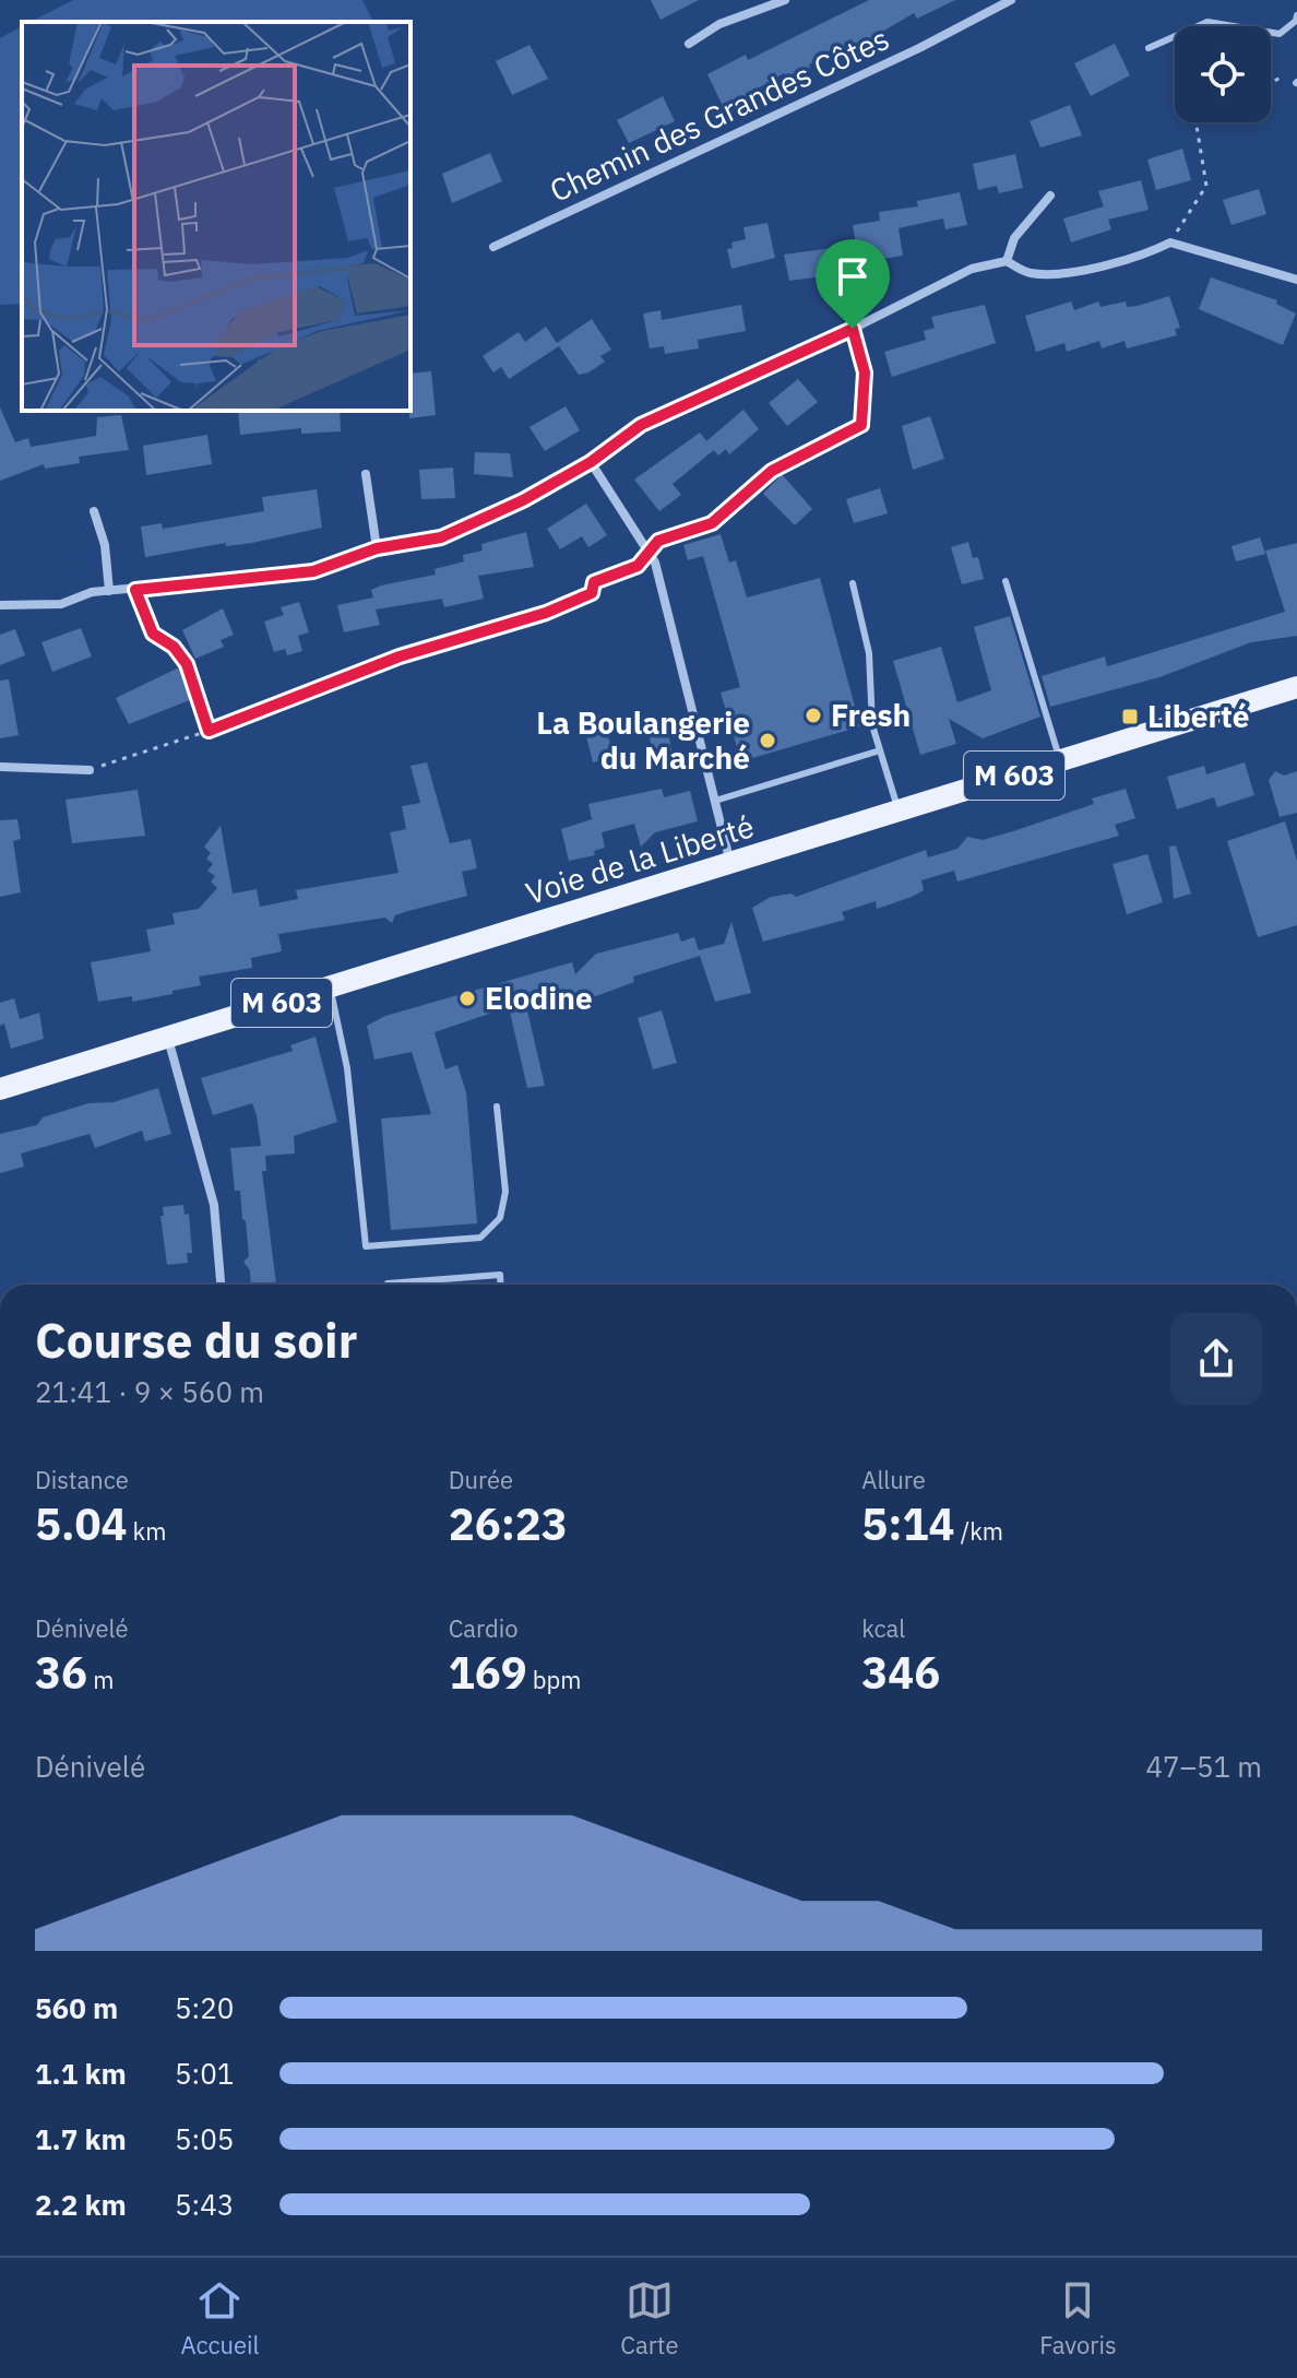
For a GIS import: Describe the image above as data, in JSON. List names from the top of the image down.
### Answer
{
  "streets": {
    "main road": ["M 603", "Voie de la Liberté"],
    "street": ["Chemin des Grandes Côtes"]
  },
  "places": {
    "other": ["Fresh", "La Boulangerie du Marché", "Elodine"],
    "transit": ["Liberté"]
  },
  "page": {
    "heading": ["Course du soir", "21:41 · 9 × 560 m"],
    "stats": [
      ["Distance", "5.04 km"],
      ["Durée", "26:23"],
      ["Allure", "5:14 /km"],
      ["Dénivelé", "36 m"],
      ["Cardio", "169 bpm"],
      ["kcal", "346"]
    ],
    "chart": ["Dénivelé", "47–51 m"],
    "list": [
      {
        "name": "560 m",
        "note": "5:20"
      },
      {
        "name": "1.1 km",
        "note": "5:01"
      },
      {
        "name": "1.7 km",
        "note": "5:05"
      },
      {
        "name": "2.2 km",
        "note": "5:43"
      }
    ],
    "tabs": ["Accueil", "Carte", "Favoris"]
  }
}
